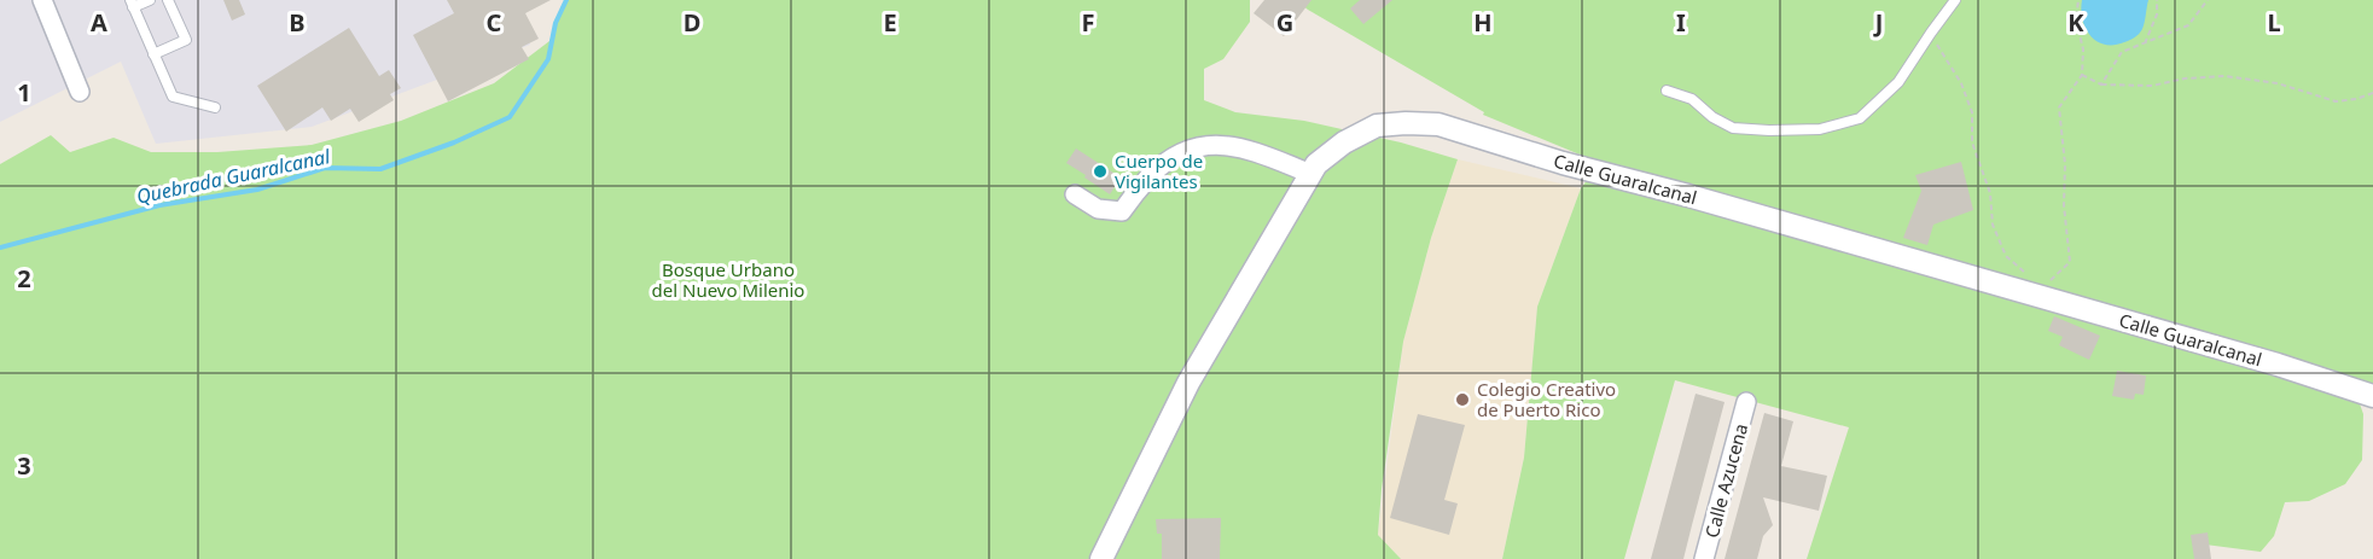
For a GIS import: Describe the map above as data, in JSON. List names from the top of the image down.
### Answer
{
  "streets": {
    "street": ["Calle Guaralcanal", "Calle Azucena"]
  },
  "water": ["Quebrada Guaralcanal"],
  "parks": ["Bosque Urbano del Nuevo Milenio"],
  "places": ["Cuerpo de Vigilantes", "Colegio Creativo de Puerto Rico"],
  "grid": {
    "columns": [
      "A",
      "B",
      "C",
      "D",
      "E",
      "F",
      "G",
      "H",
      "I",
      "J",
      "K",
      "L"
    ],
    "rows": ["1", "2", "3"]
  }
}
